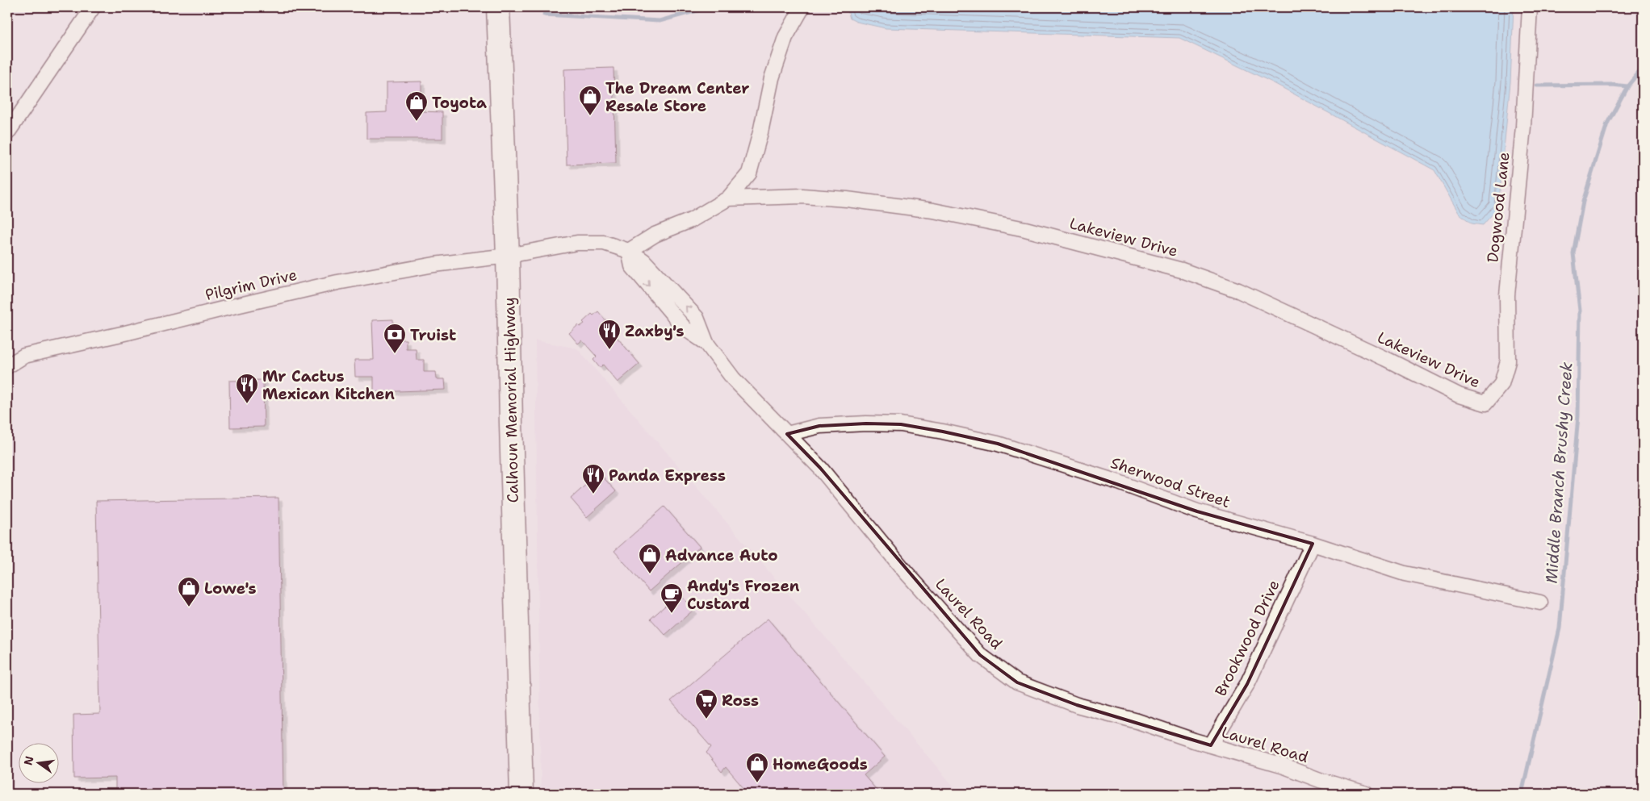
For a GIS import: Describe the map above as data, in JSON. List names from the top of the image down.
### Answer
{
  "streets": {
    "highway": ["Calhoun Memorial Highway"],
    "street": [
      "Dogwood Lane",
      "Lakeview Drive",
      "Pilgrim Drive",
      "Sherwood Street",
      "Laurel Road",
      "Brookwood Drive"
    ]
  },
  "crossings": [
    ["Dogwood Lane", "Lakeview Drive"],
    ["Pilgrim Drive", "Calhoun Memorial Highway"],
    ["Sherwood Street", "Laurel Road"],
    ["Sherwood Street", "Brookwood Drive"],
    ["Laurel Road", "Brookwood Drive"]
  ],
  "water": ["Middle Branch Brushy Creek"],
  "places": {
    "shop": [
      "The Dream Center Resale Store",
      "Toyota",
      "Advance Auto",
      "Lowe's",
      "HomeGoods"
    ],
    "restaurant": ["Zaxby's", "Mr Cactus Mexican Kitchen", "Panda Express"],
    "bank": ["Truist"],
    "cafe": ["Andy's Frozen Custard"],
    "supermarket": ["Ross"]
  },
  "north": "left"
}
